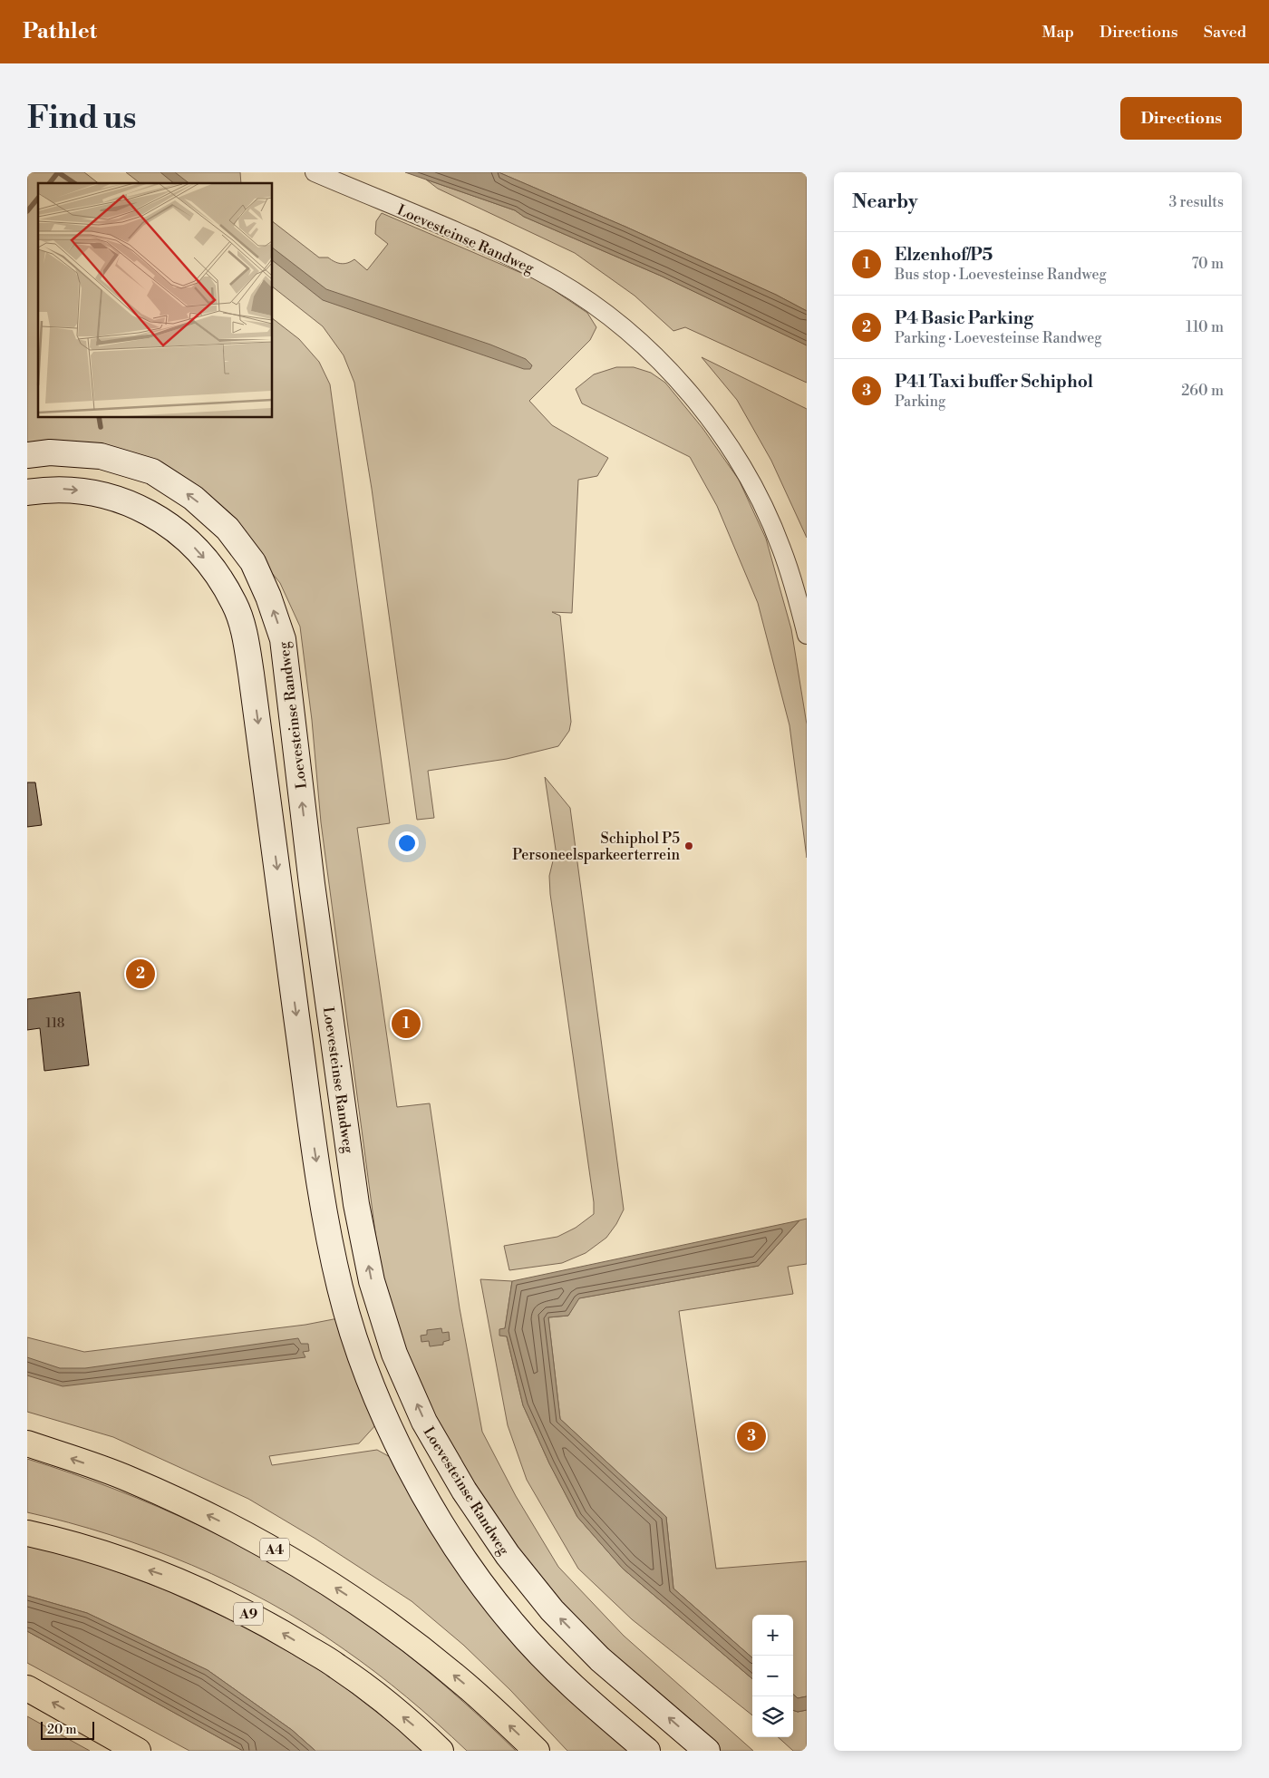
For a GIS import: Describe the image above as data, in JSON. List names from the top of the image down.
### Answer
{
  "streets": {
    "highway": ["A4", "A9"],
    "street": ["Loevesteinse Randweg"]
  },
  "places": ["Schiphol P5 Personeelsparkeerterrein"],
  "house_numbers": ["118"],
  "scale_bar": "20 m",
  "page": {
    "header": "Pathlet",
    "nav": ["Map", "Directions", "Saved"],
    "buttons": "Directions",
    "title": "Find us",
    "heading": ["Nearby", "3 results"],
    "list": [
      {
        "mark": "1",
        "name": "Elzenhof/P5",
        "note": "Bus stop · Loevesteinse Randweg",
        "value": "70 m"
      },
      {
        "mark": "2",
        "name": "P4 Basic Parking",
        "note": "Parking · Loevesteinse Randweg",
        "value": "110 m"
      },
      {
        "mark": "3",
        "name": "P41 Taxi buffer Schiphol",
        "note": "Parking",
        "value": "260 m"
      }
    ],
    "pins": ["2", "1", "3"],
    "map_buttons": ["+", "−"],
    "scale": "20 m"
  }
}
